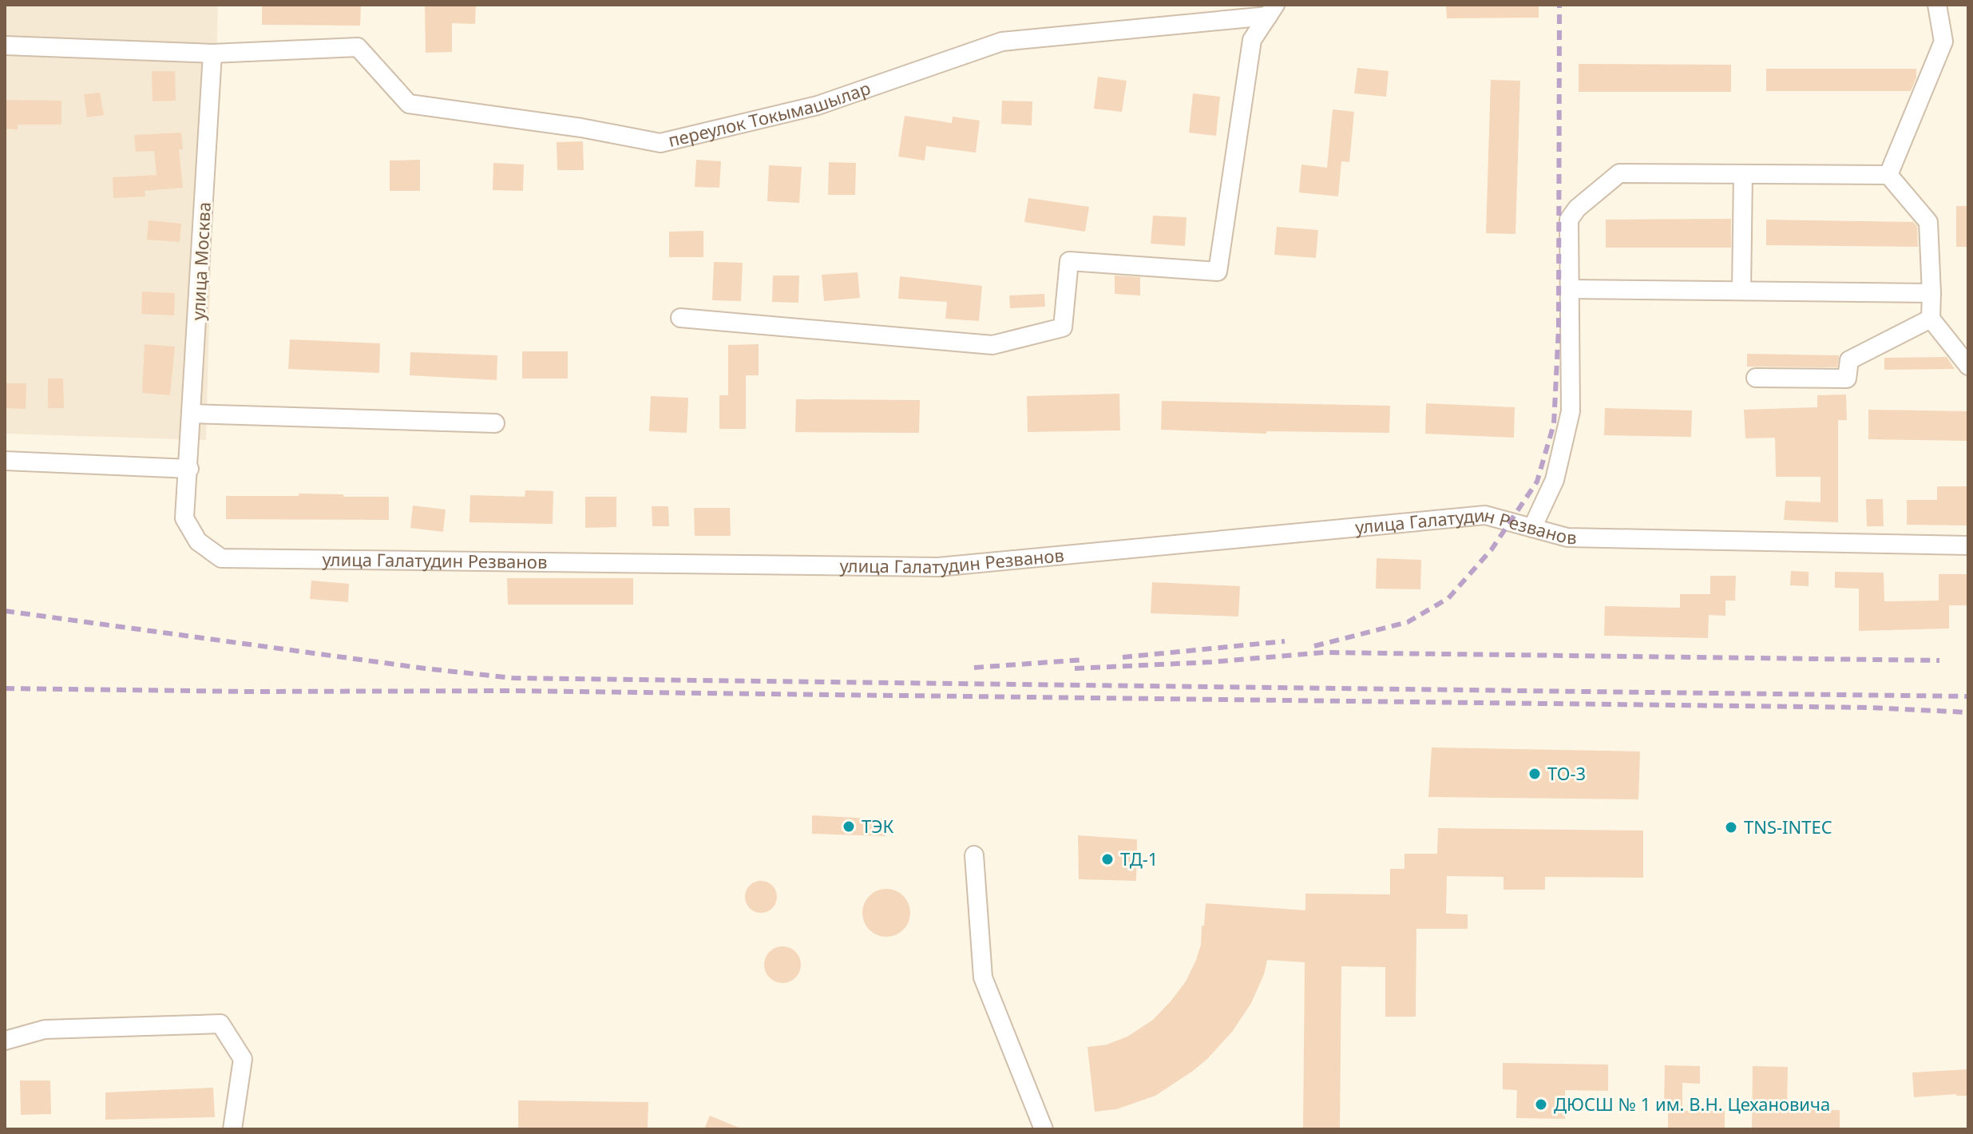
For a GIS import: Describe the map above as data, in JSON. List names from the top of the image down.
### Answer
{
  "streets": {
    "street": ["переулок Токымашылар", "улица Москва", "улица Галатудин Резванов"]
  },
  "crossings": [
    ["переулок Токымашылар", "улица Москва"],
    ["улица Москва", "улица Галатудин Резванов"]
  ],
  "places": [
    "ТО-3",
    "ТЭК",
    "TNS-INTEC",
    "ТД-1",
    "ДЮСШ № 1 им. В.Н. Цехановича"
  ]
}
